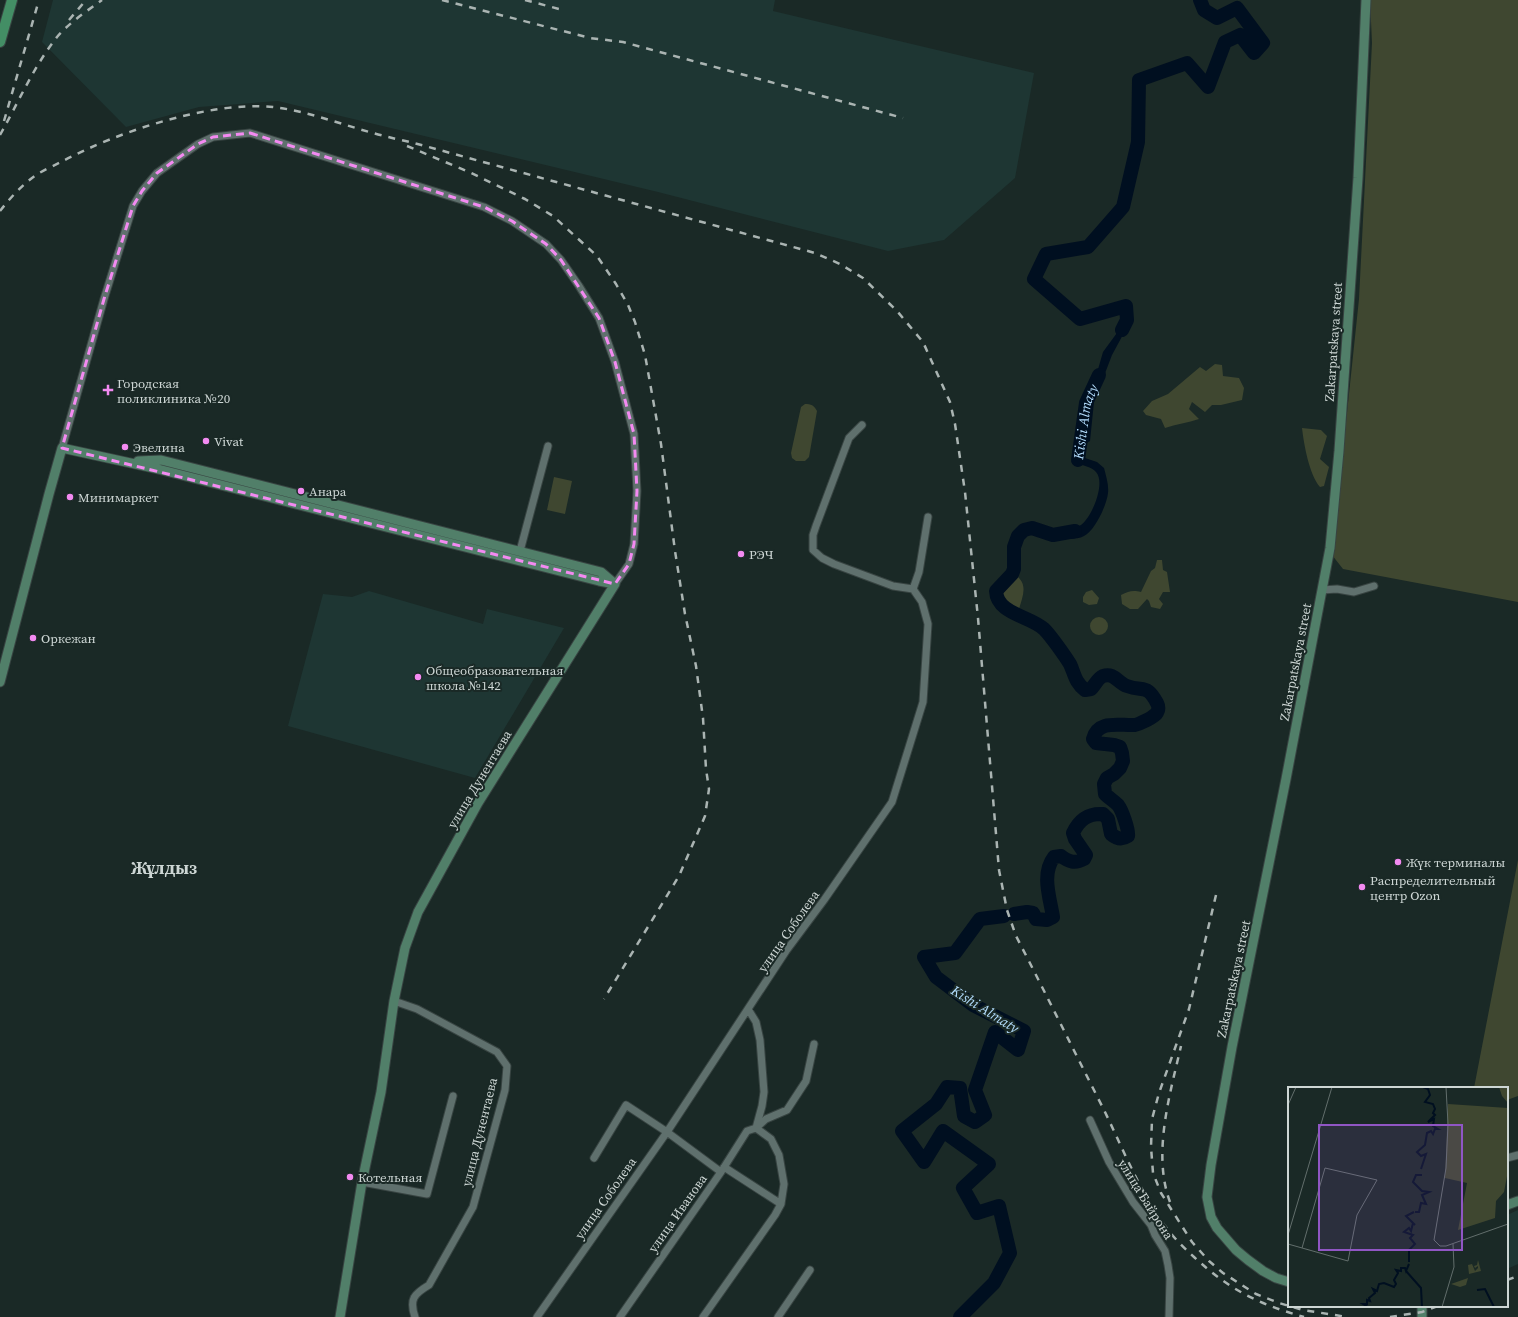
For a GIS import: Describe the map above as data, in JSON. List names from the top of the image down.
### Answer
{
  "streets": {
    "street": [
      "Zakarpatskaya street",
      "улица Дунентаева",
      "улица Соболева",
      "улица Байрона",
      "улица Иванова"
    ]
  },
  "districts": ["Жұлдыз"],
  "water": ["Kіshі Almaty"],
  "places": {
    "health": ["Городская поликлиника №20"],
    "other": [
      "Vivat",
      "Эвелина",
      "Анара",
      "Минимаркет",
      "РЭЧ",
      "Оркежан",
      "Общеобразовательная школа №142",
      "Жүк терминалы",
      "Распределительный центр Ozon",
      "Котельная"
    ]
  }
}
